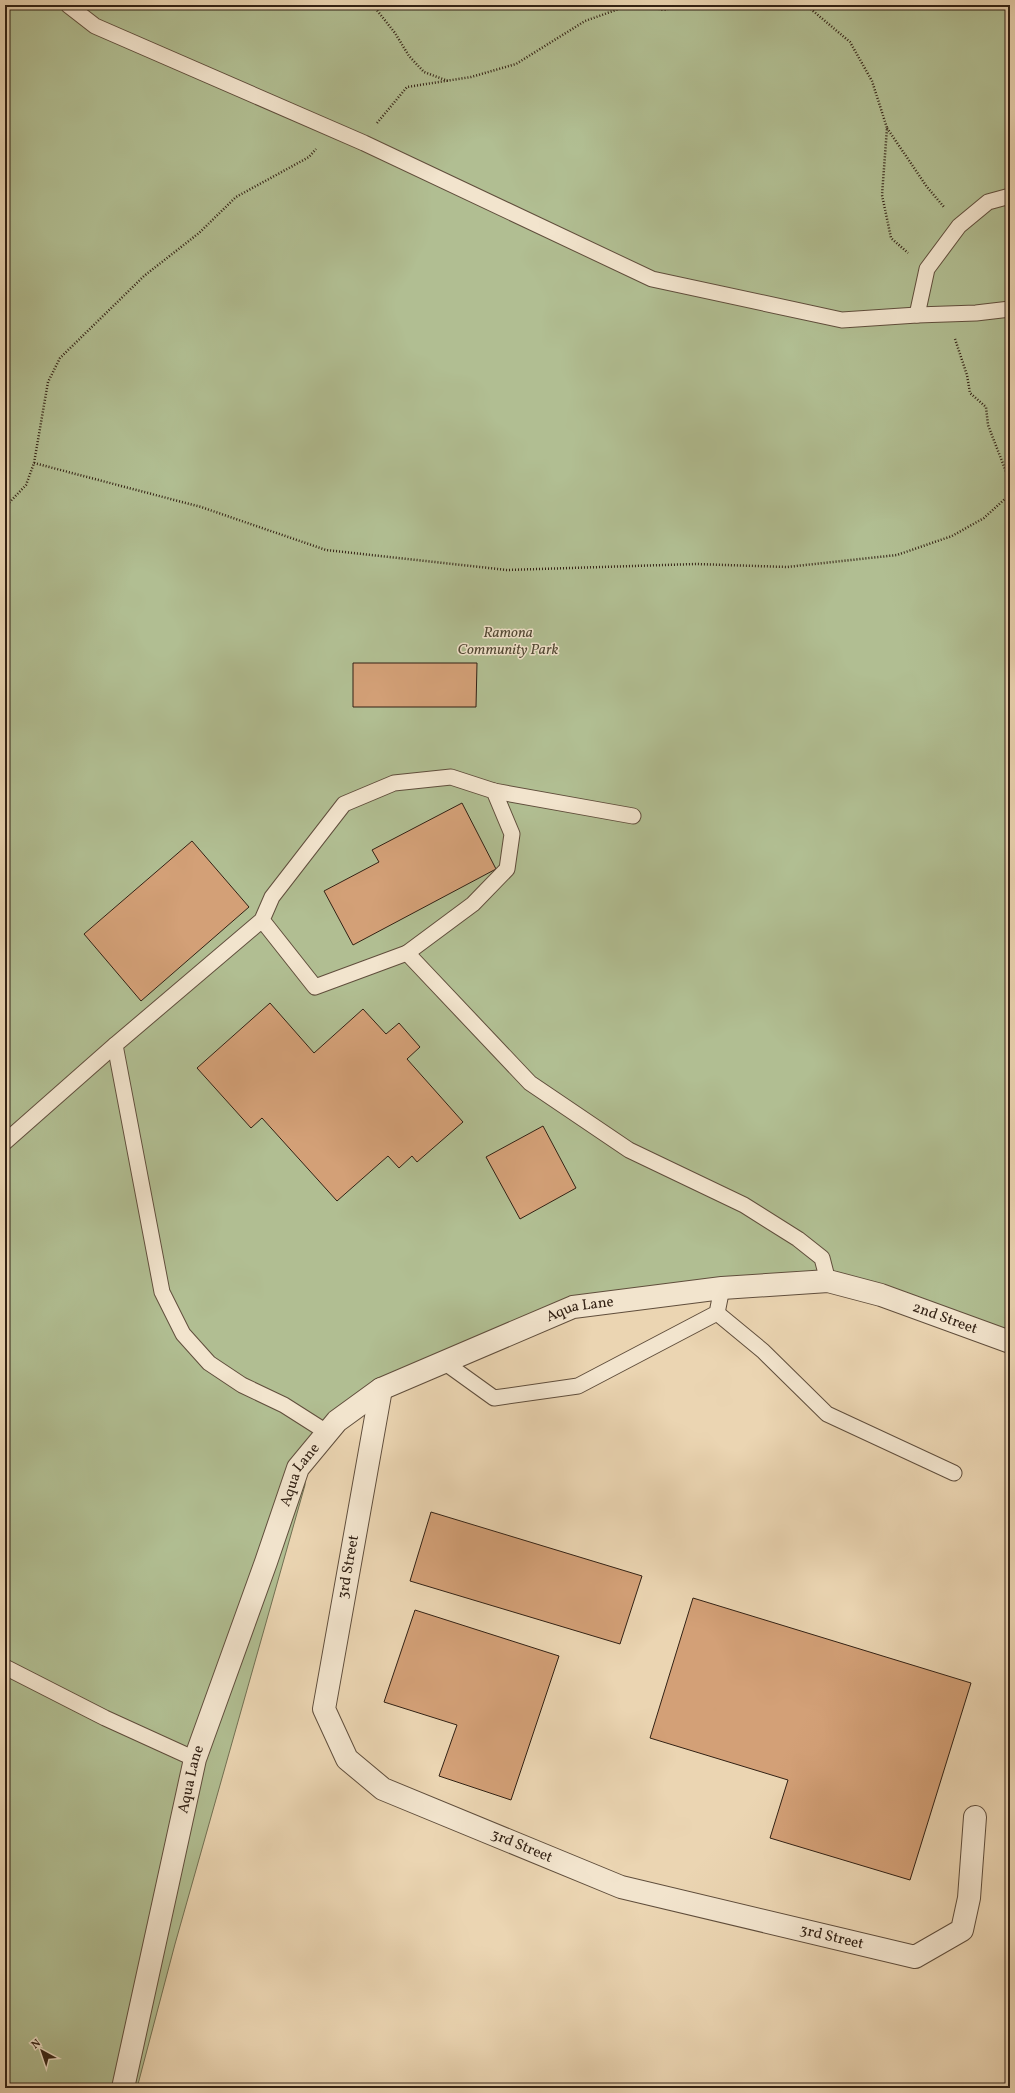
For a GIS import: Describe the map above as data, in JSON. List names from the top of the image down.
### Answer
{
  "streets": {
    "street": ["Aqua Lane", "2nd Street", "3rd Street"]
  },
  "crossings": [
    ["Aqua Lane", "2nd Street"],
    ["Aqua Lane", "3rd Street"]
  ],
  "parks": ["Ramona Community Park"],
  "north": "top left"
}
